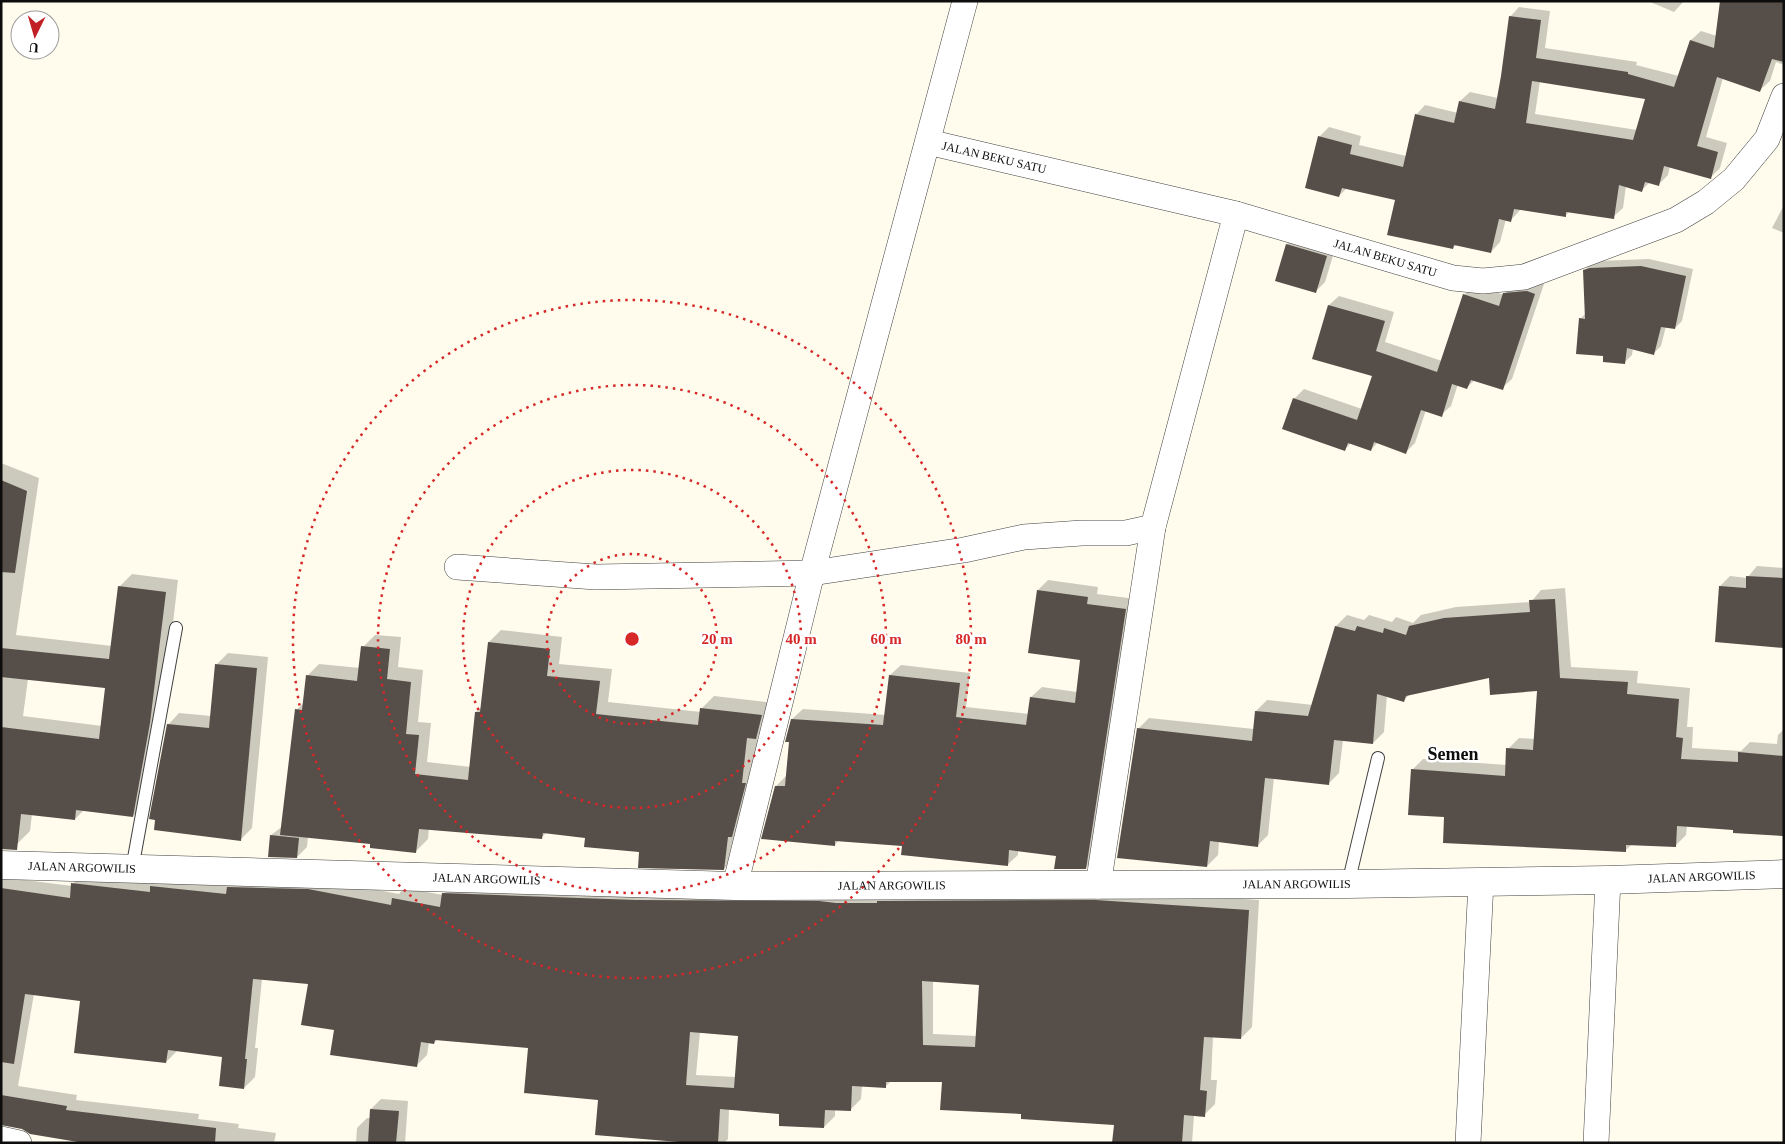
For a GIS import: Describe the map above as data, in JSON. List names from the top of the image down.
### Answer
{
  "streets": {
    "street": ["JALAN BEKU SATU", "JALAN ARGOWILIS"]
  },
  "districts": ["Semen"],
  "north": "bottom",
  "rings": [
    "20 m",
    "40 m",
    "60 m",
    "80 m"
  ]
}
